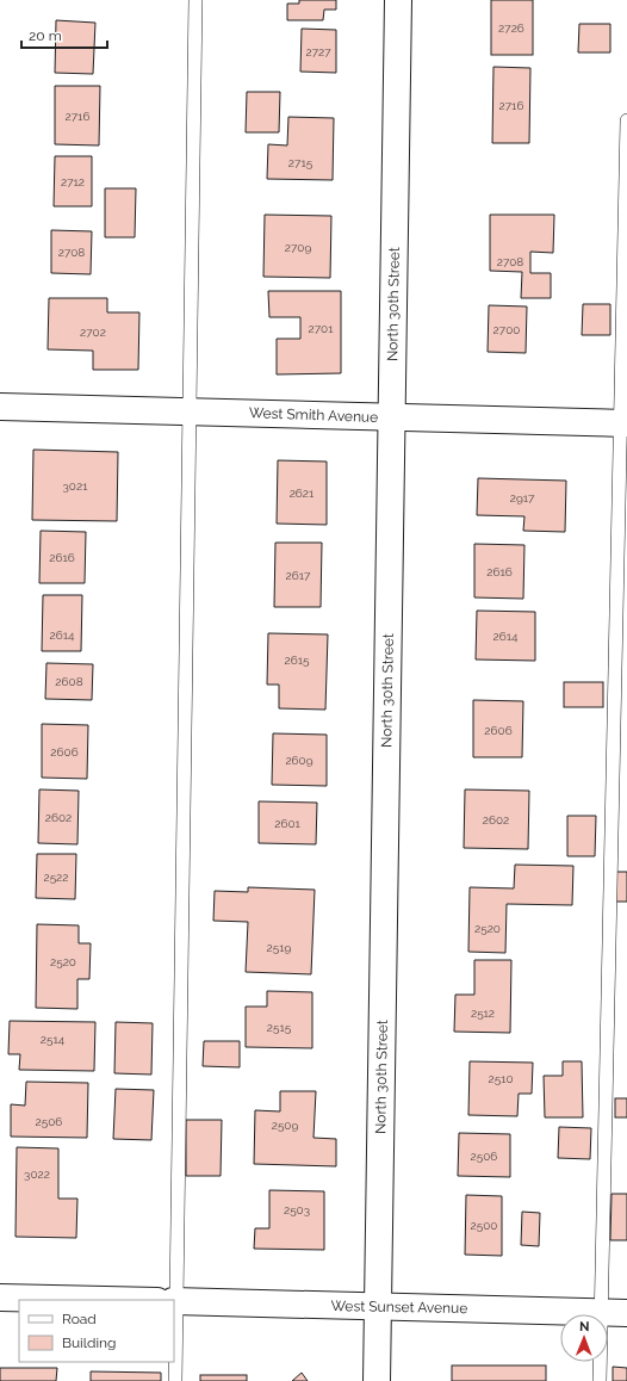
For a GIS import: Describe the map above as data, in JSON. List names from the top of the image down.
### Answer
{
  "streets": {
    "street": ["North 30th Street", "West Smith Avenue", "West Sunset Avenue"]
  },
  "crossings": [
    ["North 30th Street", "West Smith Avenue"],
    ["North 30th Street", "West Sunset Avenue"]
  ],
  "house_numbers": [
    "2726",
    "2727",
    "2716",
    "2716",
    "2715",
    "2712",
    "2709",
    "2708",
    "2708",
    "2701",
    "2700",
    "2702",
    "3021",
    "2621",
    "2917",
    "2616",
    "2616",
    "2617",
    "2614",
    "2614",
    "2615",
    "2608",
    "2606",
    "2606",
    "2609",
    "2602",
    "2602",
    "2601",
    "2522",
    "2520",
    "2519",
    "2520",
    "2512",
    "2515",
    "2514",
    "2510",
    "2506",
    "2509",
    "2506",
    "3022",
    "2503",
    "2500"
  ],
  "legend": ["Road", "Building"],
  "scale_bar": "20 m",
  "north": "top"
}
